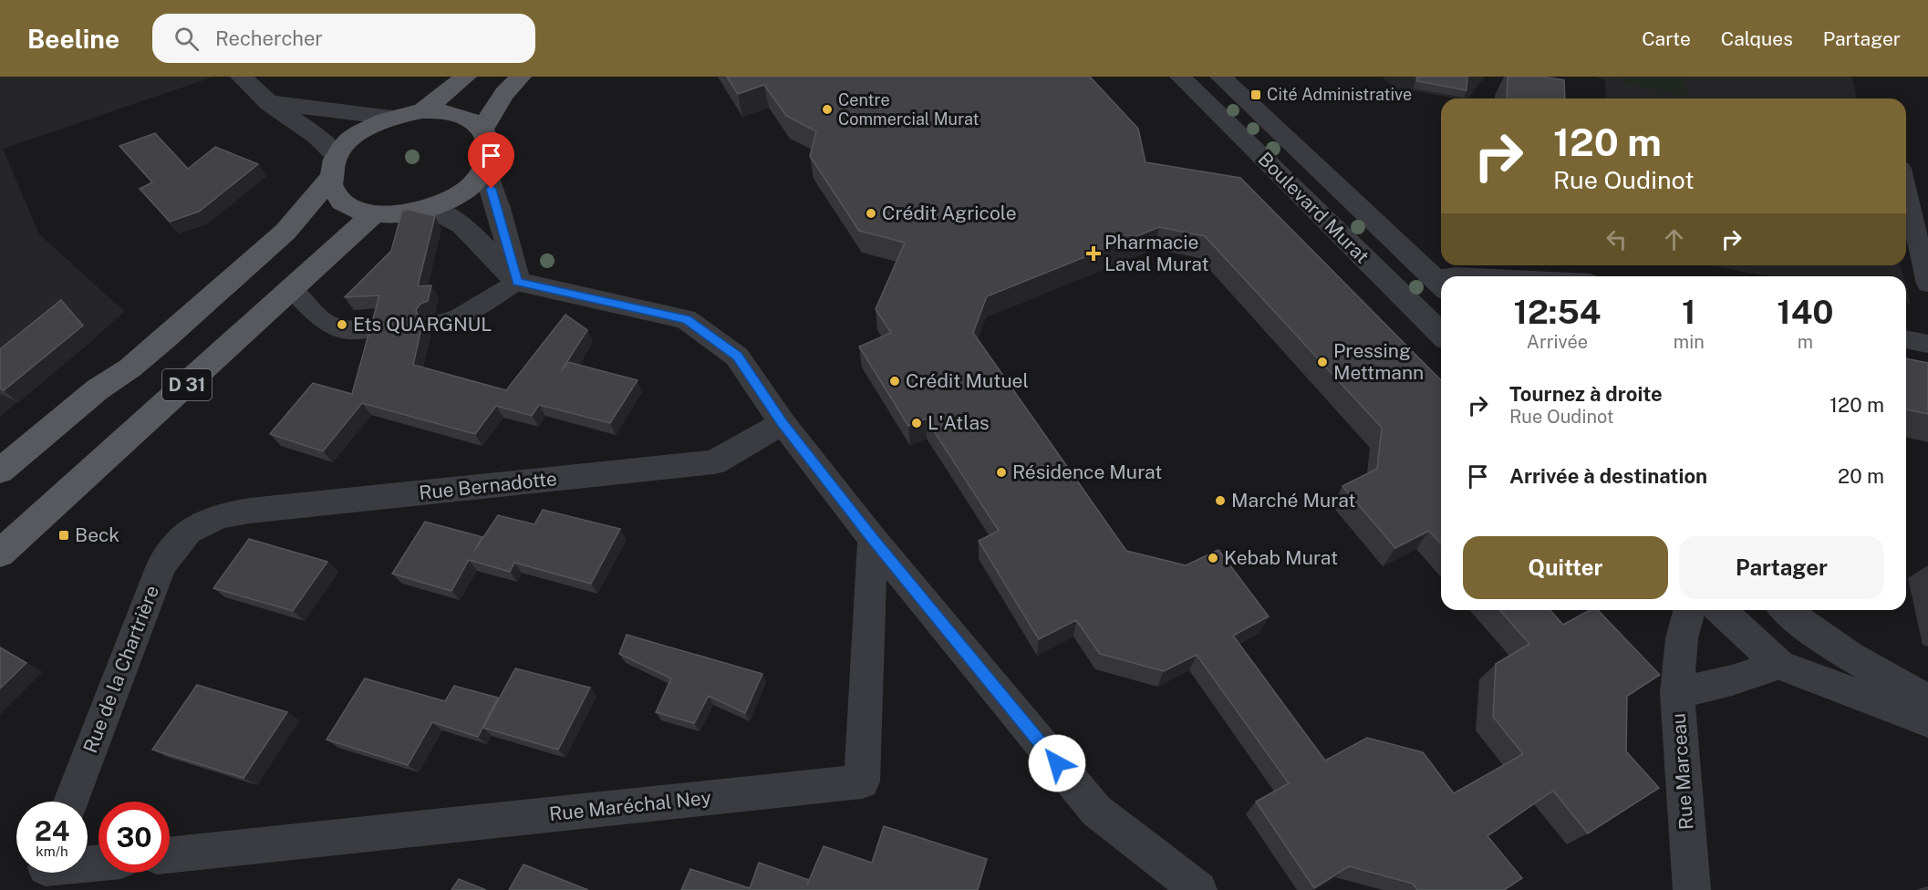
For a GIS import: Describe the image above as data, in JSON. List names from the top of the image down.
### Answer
{
  "streets": {
    "main road": ["D 31"],
    "street": [
      "Boulevard Murat",
      "Rue Bernadotte",
      "Rue de la Chartrière",
      "Rue Marceau",
      "Rue Maréchal Ney"
    ]
  },
  "crossings": [
    ["Rue Bernadotte", "Rue de la Chartrière"]
  ],
  "places": {
    "transit": ["Cité Administrative", "Beck"],
    "other": [
      "Centre Commercial Murat",
      "Crédit Agricole",
      "Ets QUARGNUL",
      "Pressing Mettmann",
      "Crédit Mutuel",
      "L'Atlas",
      "Résidence Murat",
      "Marché Murat",
      "Kebab Murat"
    ],
    "health": ["Pharmacie Laval Murat"]
  },
  "page": {
    "header": "Beeline",
    "search": "Rechercher",
    "nav": ["Carte", "Calques", "Partager"],
    "turn": ["120 m", "Rue Oudinot"],
    "eta": [
      "12:54",
      "Arrivée",
      "1",
      "min",
      "140",
      "m"
    ],
    "list": [
      {
        "name": "Tournez à droite",
        "note": "Rue Oudinot",
        "value": "120 m"
      },
      {
        "name": "Arrivée à destination",
        "value": "20 m"
      }
    ],
    "buttons": ["Quitter", "Partager"],
    "speed": "24 km/h",
    "limit": "30"
  }
}
